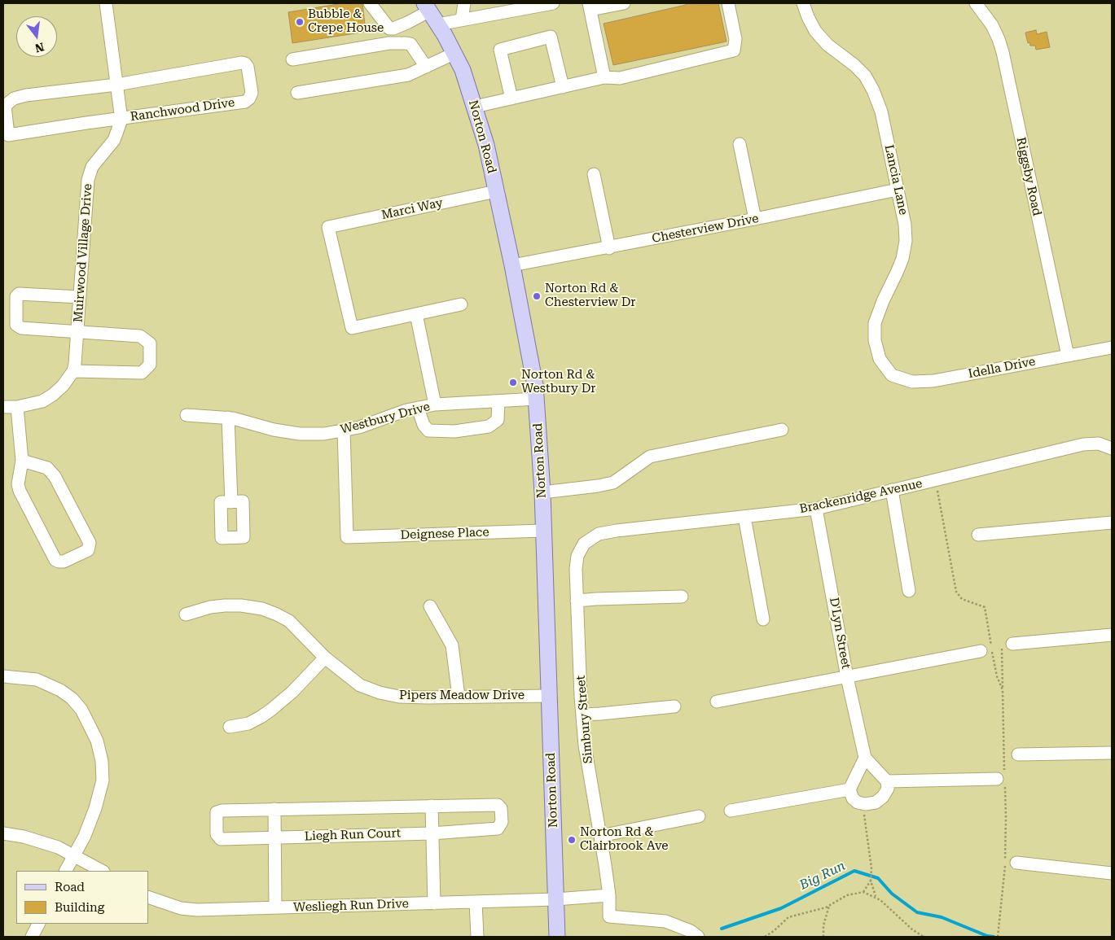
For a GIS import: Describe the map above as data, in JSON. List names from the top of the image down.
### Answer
{
  "streets": {
    "main road": ["Norton Road"],
    "street": [
      "Ranchwood Drive",
      "Riggsby Road",
      "Lancia Lane",
      "Marci Way",
      "Chesterview Drive",
      "Muirwood Village Drive",
      "Idella Drive",
      "Westbury Drive",
      "Brackenridge Avenue",
      "Deignese Place",
      "D'Lyn Street",
      "Pipers Meadow Drive",
      "Simbury Street",
      "Liegh Run Court",
      "Wesliegh Run Drive"
    ]
  },
  "crossings": [
    ["Ranchwood Drive", "Muirwood Village Drive"],
    ["Norton Road", "Marci Way"],
    ["Norton Road", "Chesterview Drive"],
    ["Norton Road", "Westbury Drive"],
    ["Norton Road", "Deignese Place"],
    ["Norton Road", "Pipers Meadow Drive"],
    ["Norton Road", "Wesliegh Run Drive"],
    ["Riggsby Road", "Idella Drive"],
    ["Lancia Lane", "Chesterview Drive"],
    ["Lancia Lane", "Idella Drive"],
    ["Westbury Drive", "Deignese Place"],
    ["Brackenridge Avenue", "D'Lyn Street"],
    ["Brackenridge Avenue", "Simbury Street"],
    ["Simbury Street", "Wesliegh Run Drive"]
  ],
  "water": ["Big Run"],
  "places": [
    "Bubble & Crepe House",
    "Norton Rd & Chesterview Dr",
    "Norton Rd & Westbury Dr",
    "Norton Rd & Clairbrook Ave"
  ],
  "legend": ["Road", "Building"],
  "north": "bottom"
}
